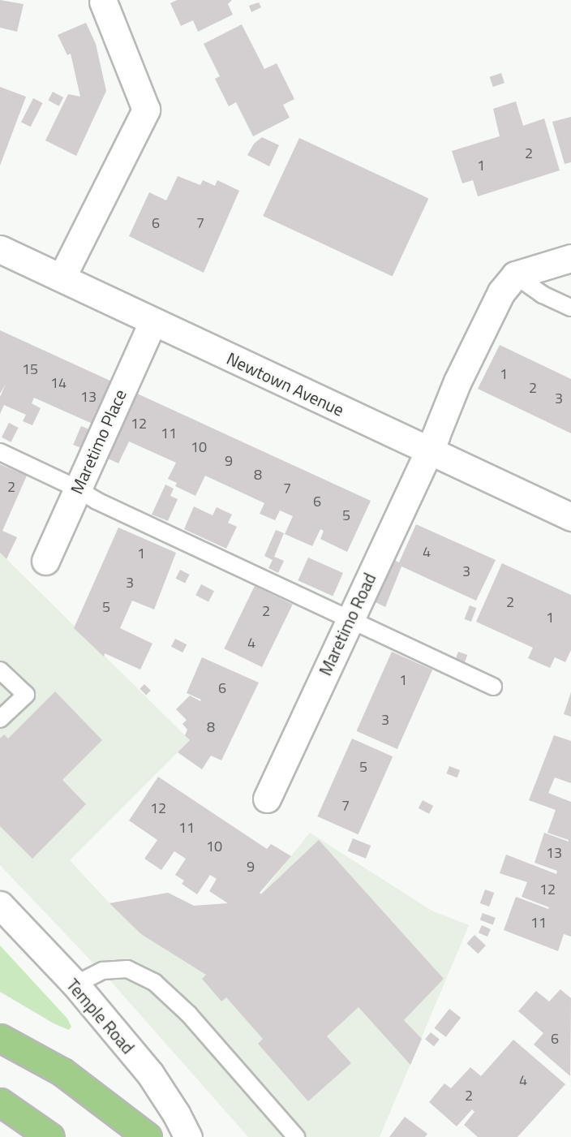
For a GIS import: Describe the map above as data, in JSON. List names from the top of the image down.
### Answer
{
  "streets": {
    "street": [
      "Newtown Avenue",
      "Maretimo Place",
      "Maretimo Road",
      "Temple Road"
    ]
  },
  "crossings": [
    ["Newtown Avenue", "Maretimo Place"],
    ["Newtown Avenue", "Maretimo Road"]
  ],
  "house_numbers": [
    "2",
    "1",
    "6",
    "7",
    "15",
    "1",
    "14",
    "2",
    "13",
    "3",
    "12",
    "11",
    "10",
    "9",
    "8",
    "2",
    "7",
    "6",
    "5",
    "4",
    "1",
    "3",
    "3",
    "2",
    "5",
    "2",
    "1",
    "4",
    "1",
    "6",
    "3",
    "8",
    "5",
    "7",
    "12",
    "11",
    "10",
    "13",
    "9",
    "12",
    "11",
    "6",
    "4",
    "2"
  ]
}
